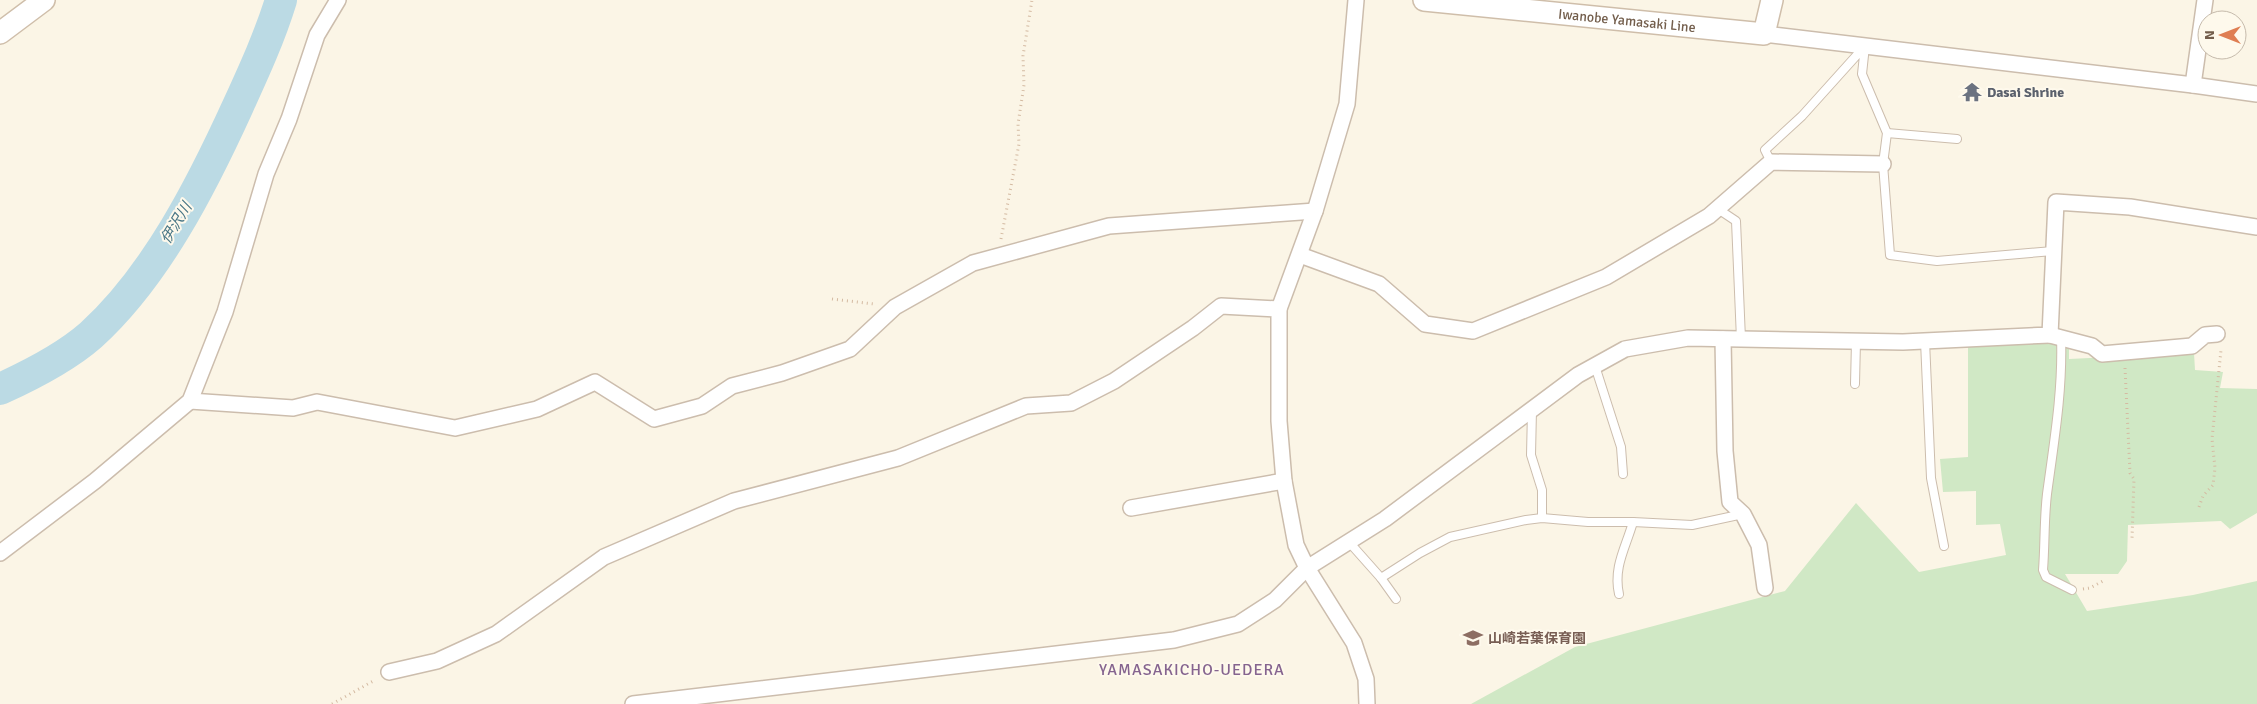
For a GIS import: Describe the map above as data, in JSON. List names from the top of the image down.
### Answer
{
  "streets": {
    "main road": ["Iwanobe Yamasaki Line"]
  },
  "districts": ["YAMASAKICHO-UEDERA"],
  "water": ["伊沢川"],
  "places": {
    "temple": ["Dasai Shrine"],
    "school or university": ["山崎若葉保育園"]
  },
  "north": "left"
}
